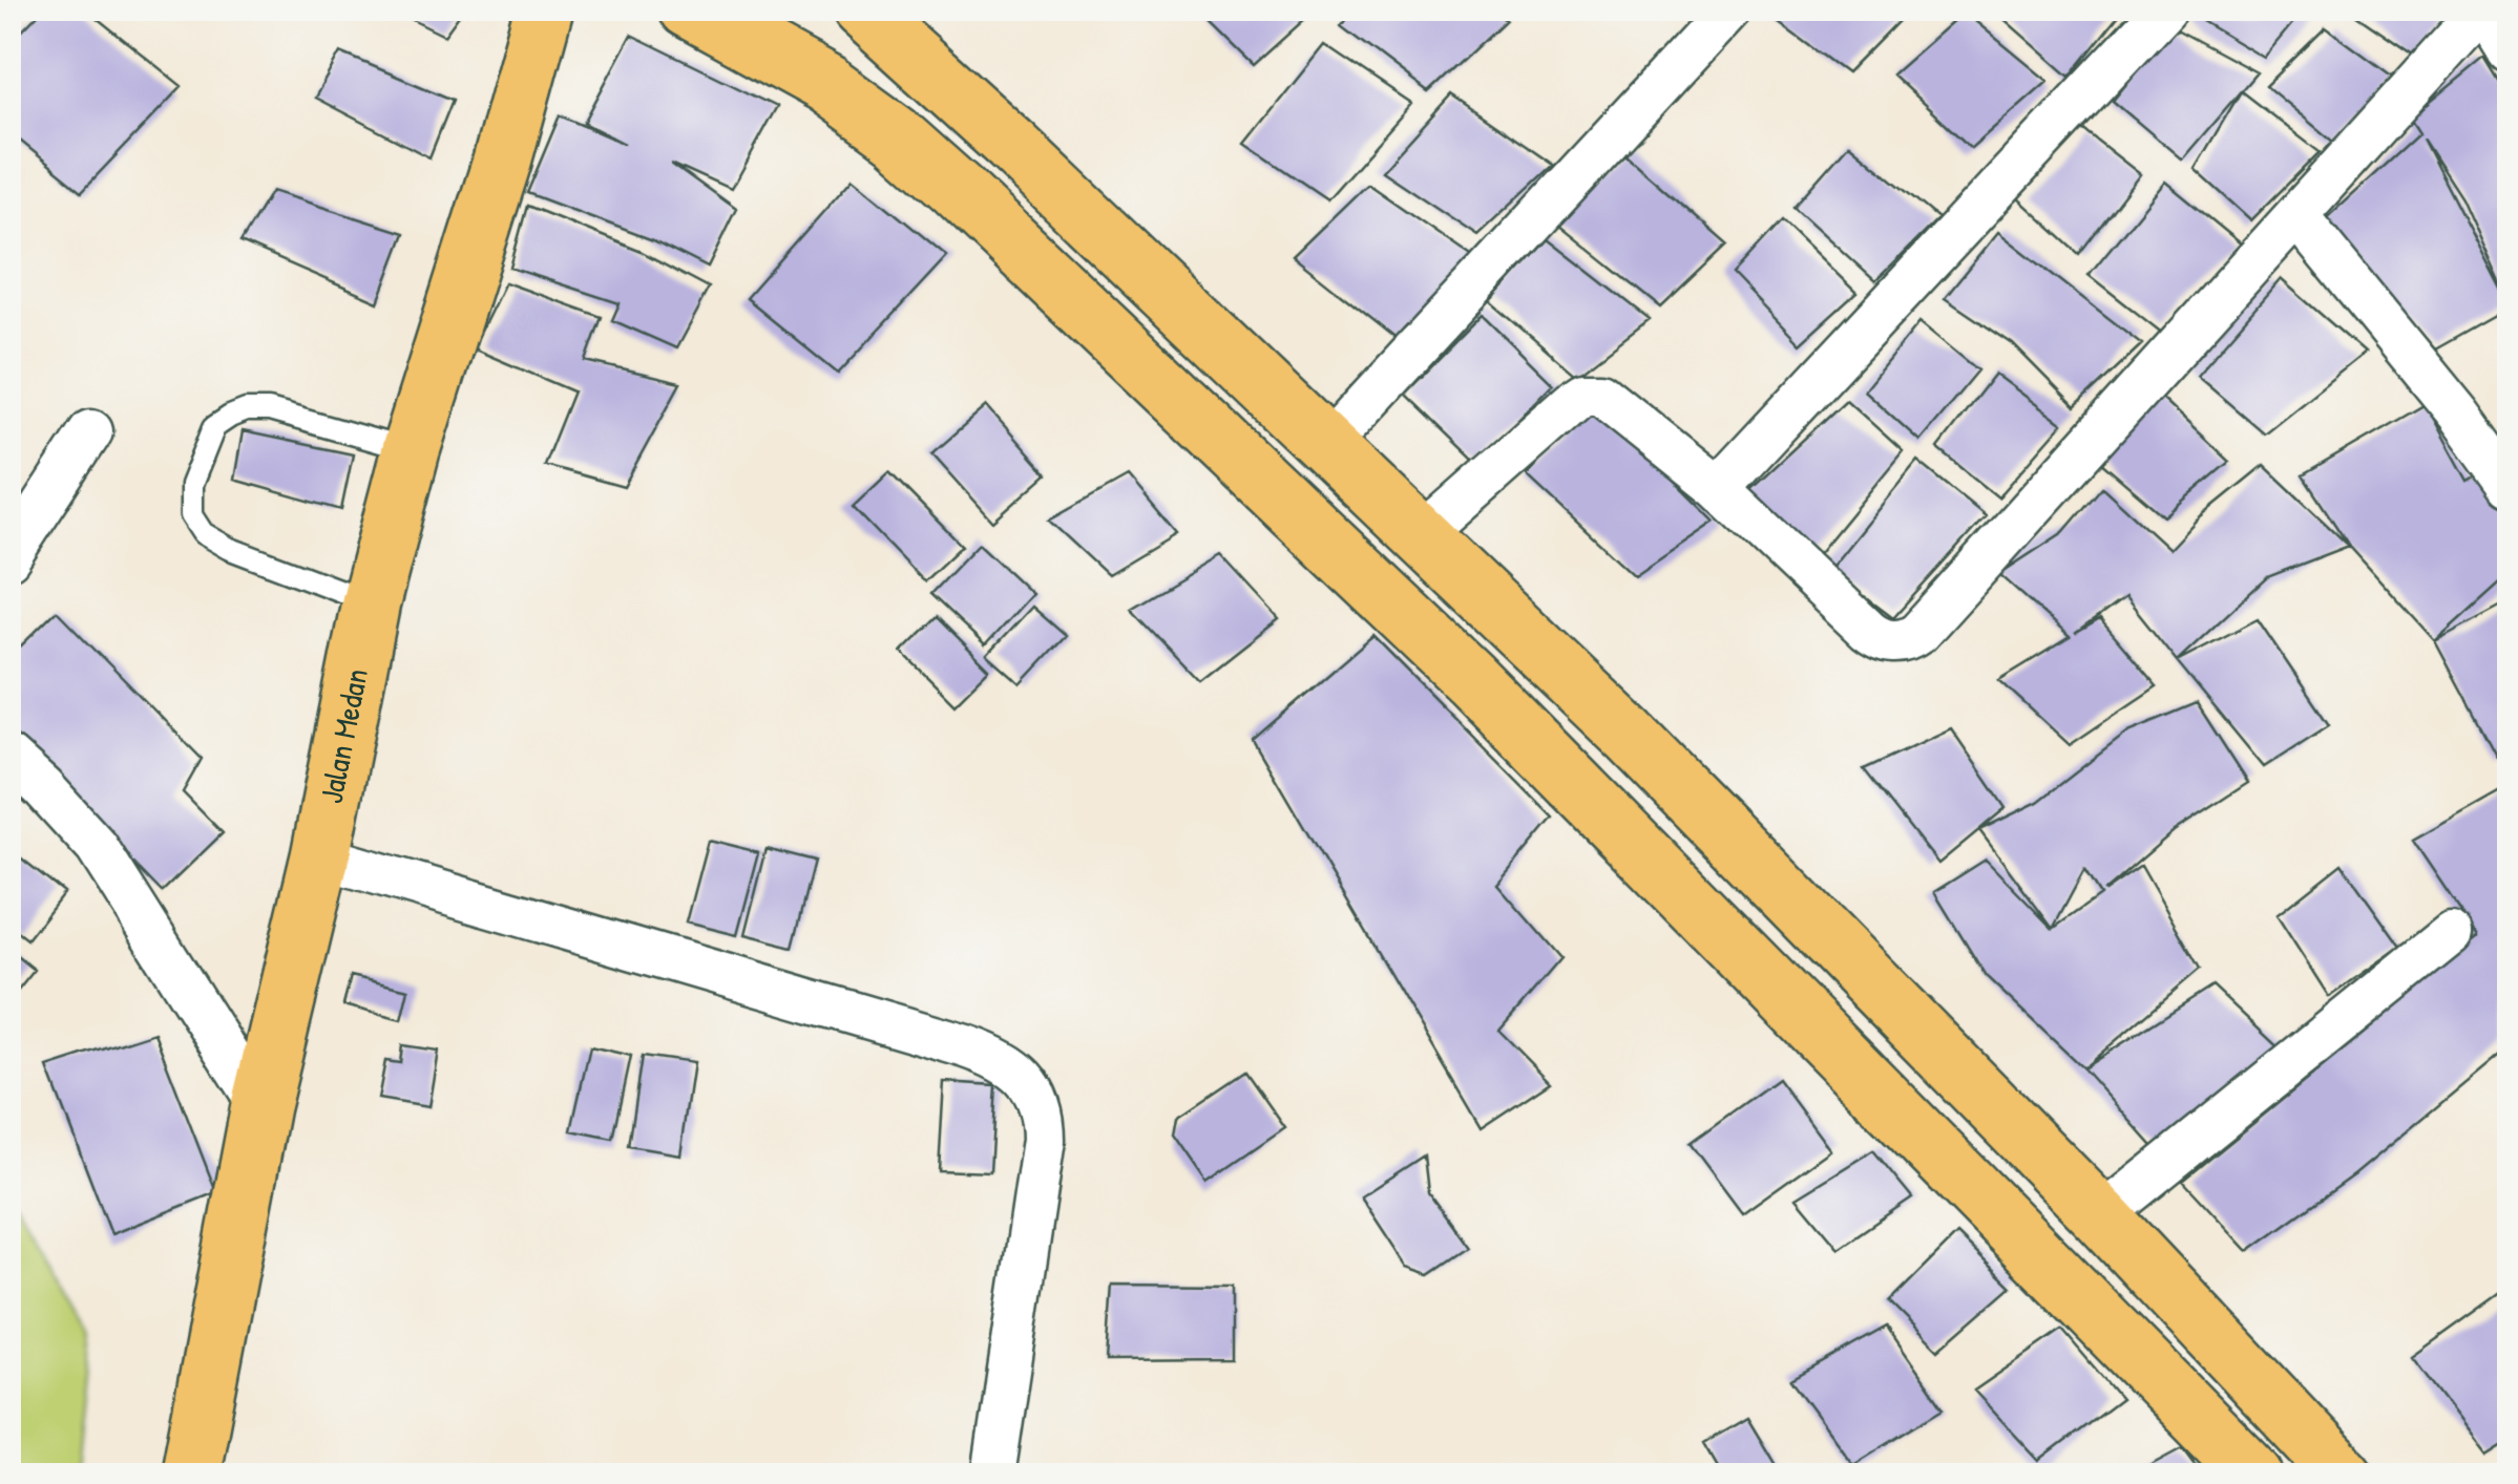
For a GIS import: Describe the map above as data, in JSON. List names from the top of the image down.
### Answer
{
  "streets": {
    "main road": ["Jalan Medan"]
  }
}
